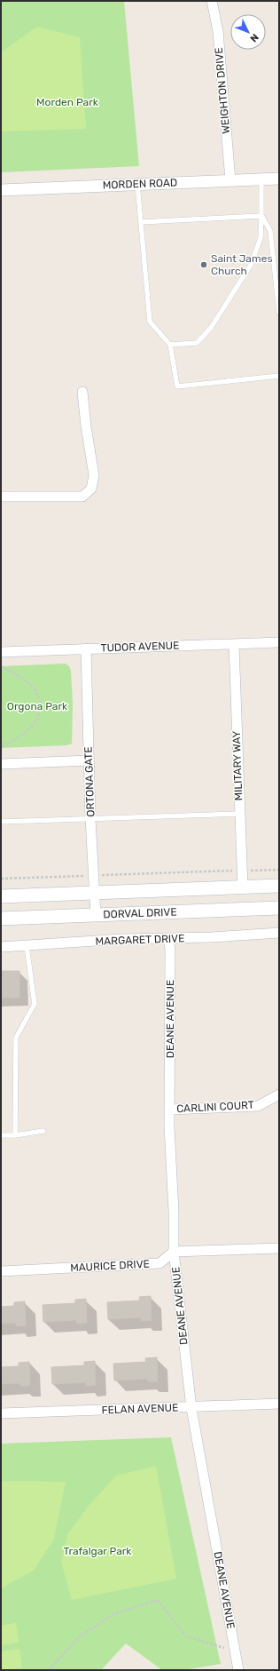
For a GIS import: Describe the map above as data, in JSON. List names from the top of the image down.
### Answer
{
  "streets": {
    "main road": ["DORVAL DRIVE"],
    "street": [
      "WEIGHTON DRIVE",
      "MORDEN ROAD",
      "TUDOR AVENUE",
      "MILITARY WAY",
      "ORTONA GATE",
      "MARGARET DRIVE",
      "DEANE AVENUE",
      "CARLINI COURT",
      "MAURICE DRIVE",
      "FELAN AVENUE"
    ]
  },
  "crossings": [
    ["WEIGHTON DRIVE", "MORDEN ROAD"],
    ["TUDOR AVENUE", "MILITARY WAY"],
    ["TUDOR AVENUE", "ORTONA GATE"],
    ["ORTONA GATE", "DORVAL DRIVE"],
    ["MARGARET DRIVE", "DEANE AVENUE"],
    ["DEANE AVENUE", "CARLINI COURT"],
    ["DEANE AVENUE", "MAURICE DRIVE"],
    ["DEANE AVENUE", "FELAN AVENUE"]
  ],
  "parks": ["Morden Park", "Orgona Park", "Trafalgar Park"],
  "places": ["Saint James Church"],
  "north": "bottom right"
}
